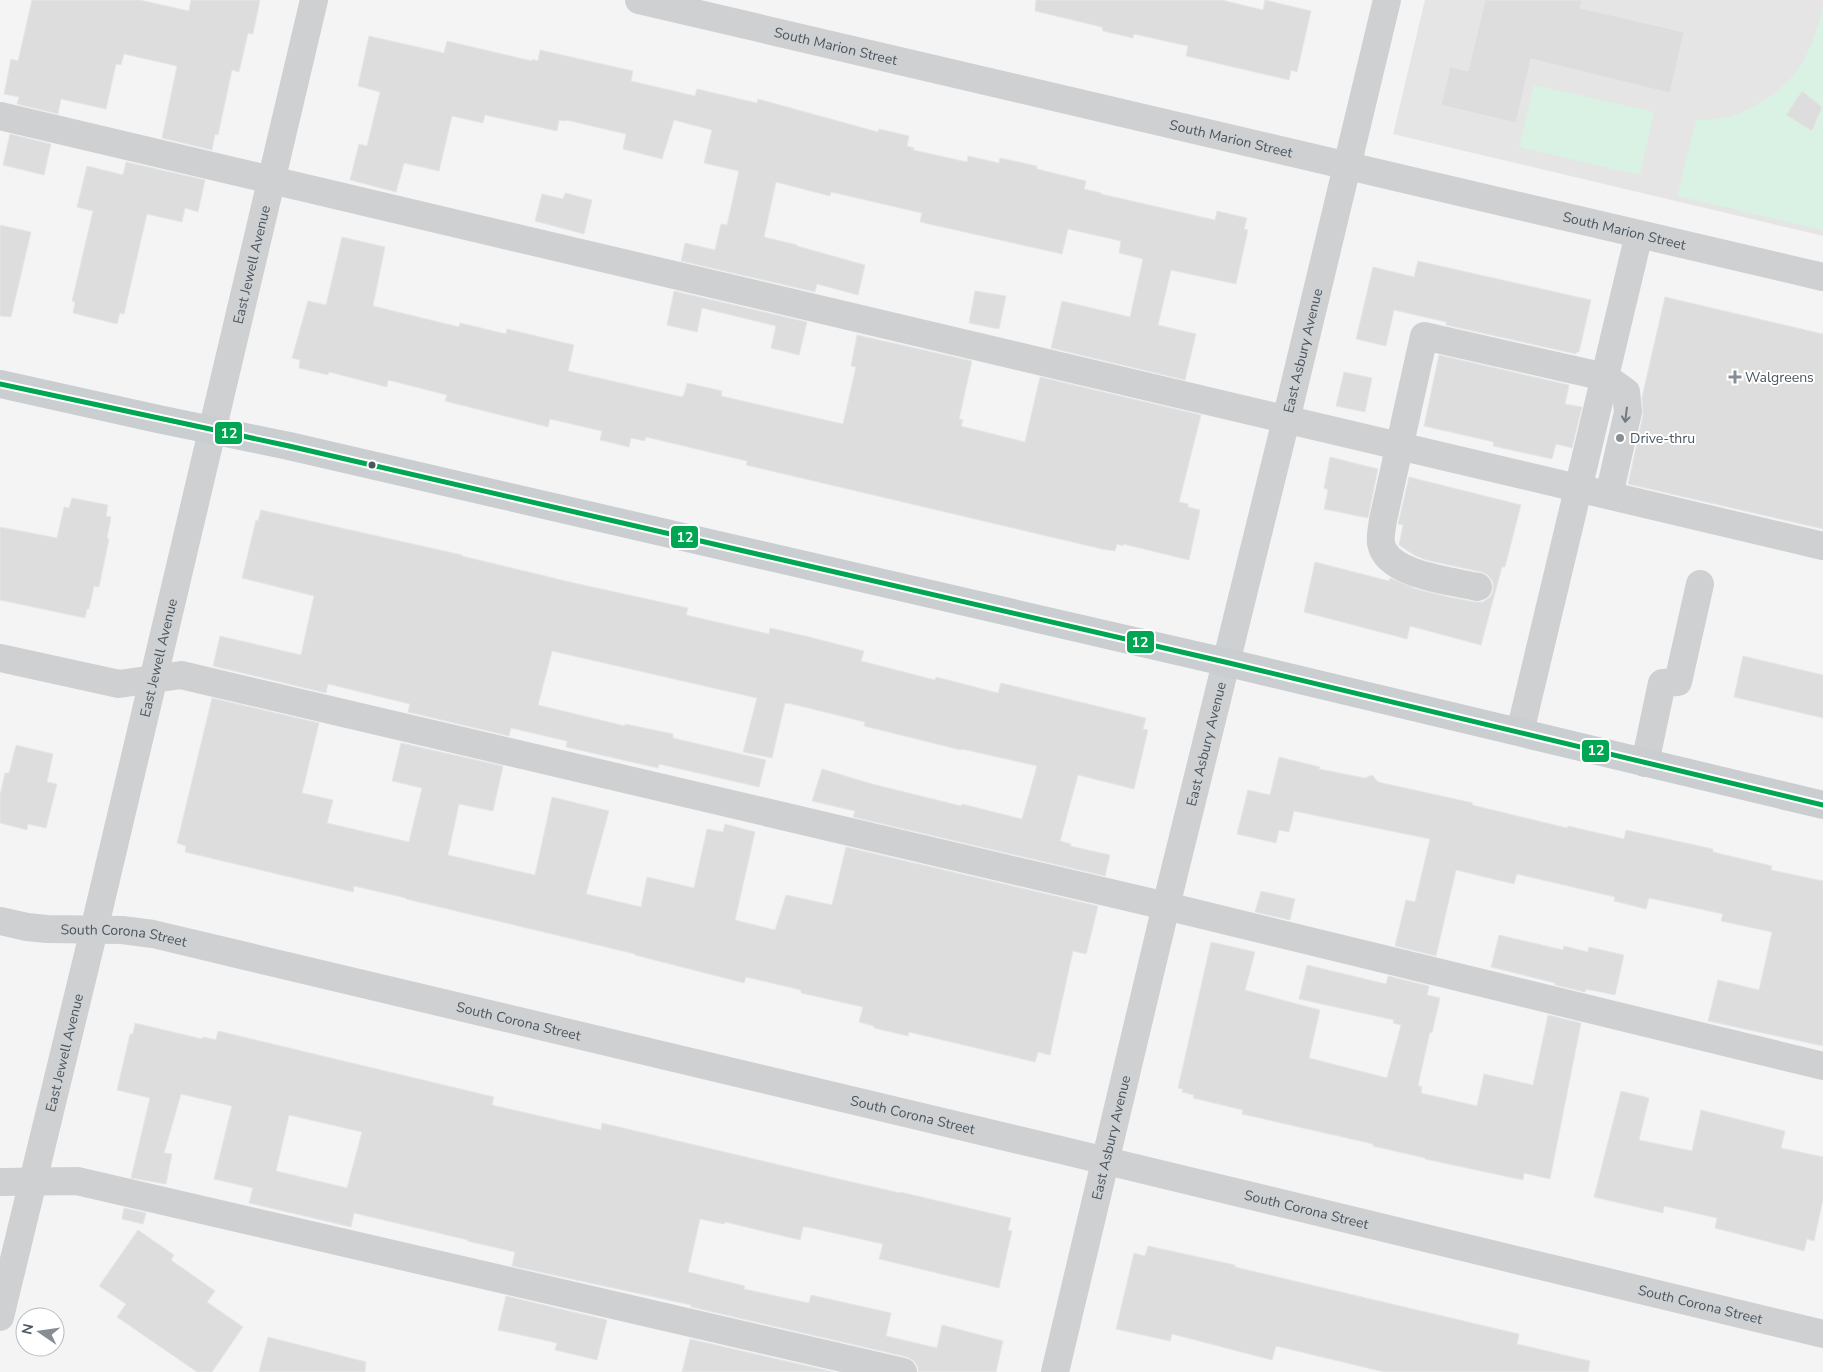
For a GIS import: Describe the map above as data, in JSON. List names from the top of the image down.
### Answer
{
  "streets": {
    "street": [
      "South Marion Street",
      "East Jewell Avenue",
      "East Asbury Avenue",
      "South Corona Street"
    ]
  },
  "crossings": [
    ["South Marion Street", "East Asbury Avenue"],
    ["East Jewell Avenue", "South Corona Street"],
    ["East Asbury Avenue", "South Corona Street"]
  ],
  "places": {
    "health": ["Walgreens"],
    "other": ["Drive-thru"]
  },
  "lines": ["transit line 12"],
  "north": "left"
}
